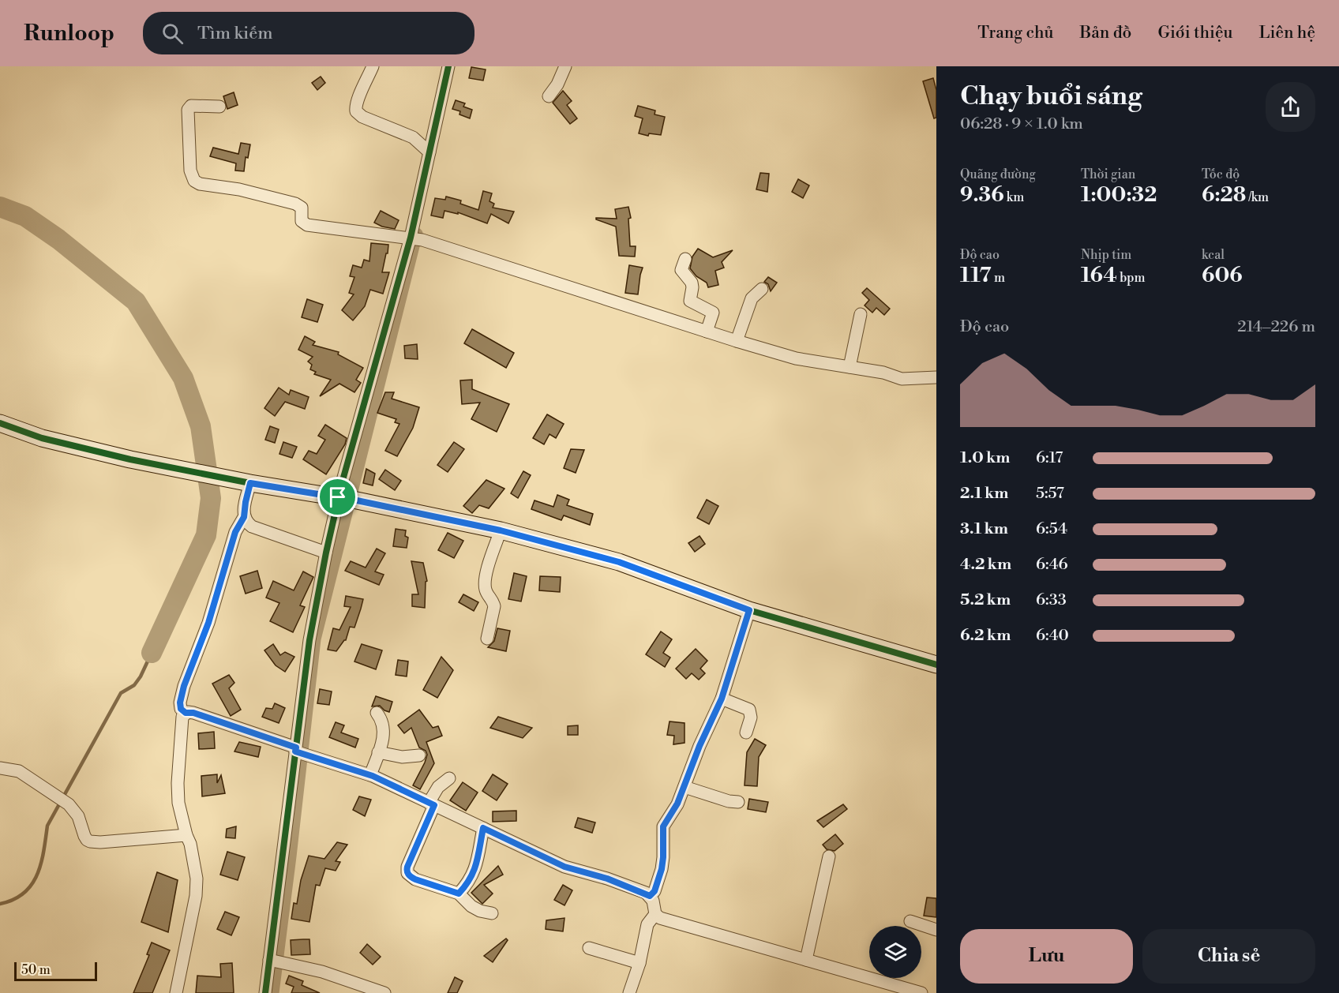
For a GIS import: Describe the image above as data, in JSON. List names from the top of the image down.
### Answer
{
  "scale_bar": "50 m",
  "page": {
    "header": "Runloop",
    "search": "Tìm kiếm",
    "nav": [
      "Trang chủ",
      "Bản đồ",
      "Giới thiệu",
      "Liên hệ"
    ],
    "heading": ["Chạy buổi sáng", "06:28 · 9 × 1.0 km"],
    "stats": [
      ["Quãng đường", "9.36 km"],
      ["Thời gian", "1:00:32"],
      ["Tốc độ", "6:28 /km"],
      ["Độ cao", "117 m"],
      ["Nhịp tim", "164 bpm"],
      ["kcal", "606"]
    ],
    "chart": ["Độ cao", "214–226 m"],
    "list": [
      {
        "name": "1.0 km",
        "note": "6:17"
      },
      {
        "name": "2.1 km",
        "note": "5:57"
      },
      {
        "name": "3.1 km",
        "note": "6:54"
      },
      {
        "name": "4.2 km",
        "note": "6:46"
      },
      {
        "name": "5.2 km",
        "note": "6:33"
      },
      {
        "name": "6.2 km",
        "note": "6:40"
      }
    ],
    "buttons": ["Lưu", "Chia sẻ"],
    "scale": "50 m"
  }
}
